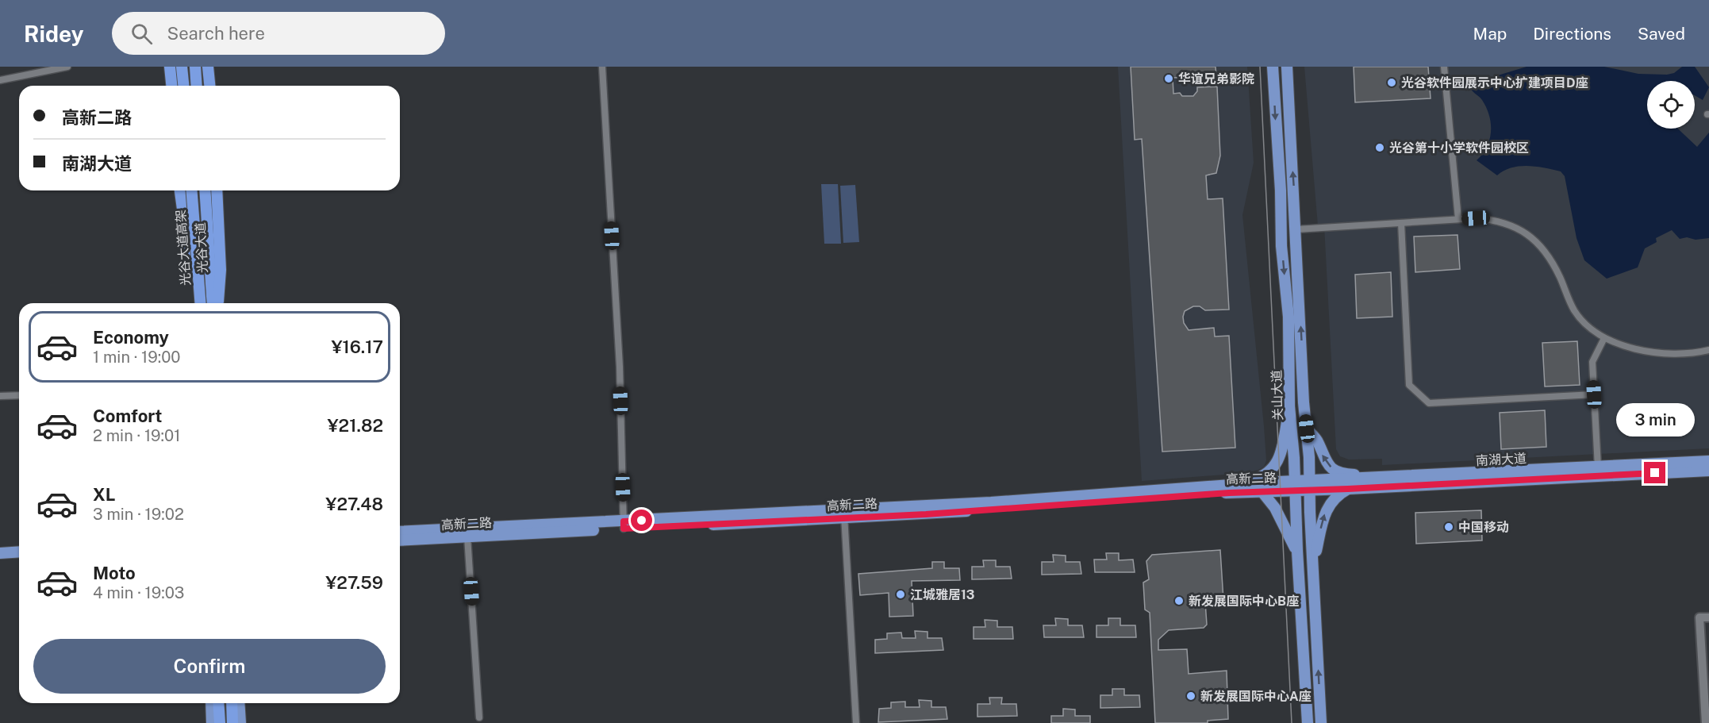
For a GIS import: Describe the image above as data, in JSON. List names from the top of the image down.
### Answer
{
  "streets": {
    "highway": ["光谷大道高架"],
    "main road": [
      "光谷大道",
      "关山大道",
      "南湖大道",
      "高新二路"
    ]
  },
  "crossings": [
    ["关山大道", "南湖大道"],
    ["关山大道", "高新二路"],
    ["南湖大道", "高新二路"]
  ],
  "places": [
    "华谊兄弟影院",
    "光谷软件园展示中心扩建项目D座",
    "光谷第十小学软件园校区",
    "中国移动",
    "江城雅居13",
    "新发展国际中心B座",
    "新发展国际中心A座"
  ],
  "page": {
    "header": "Ridey",
    "search": "Search here",
    "nav": ["Map", "Directions", "Saved"],
    "banner": ["高新二路", "南湖大道"],
    "list": [
      {
        "name": "Economy",
        "note": "1 min · 19:00",
        "value": "¥16.17"
      },
      {
        "name": "Comfort",
        "note": "2 min · 19:01",
        "value": "¥21.82"
      },
      {
        "name": "XL",
        "note": "3 min · 19:02",
        "value": "¥27.48"
      },
      {
        "name": "Moto",
        "note": "4 min · 19:03",
        "value": "¥27.59"
      }
    ],
    "bubble": "3 min",
    "buttons": "Confirm"
  }
}
